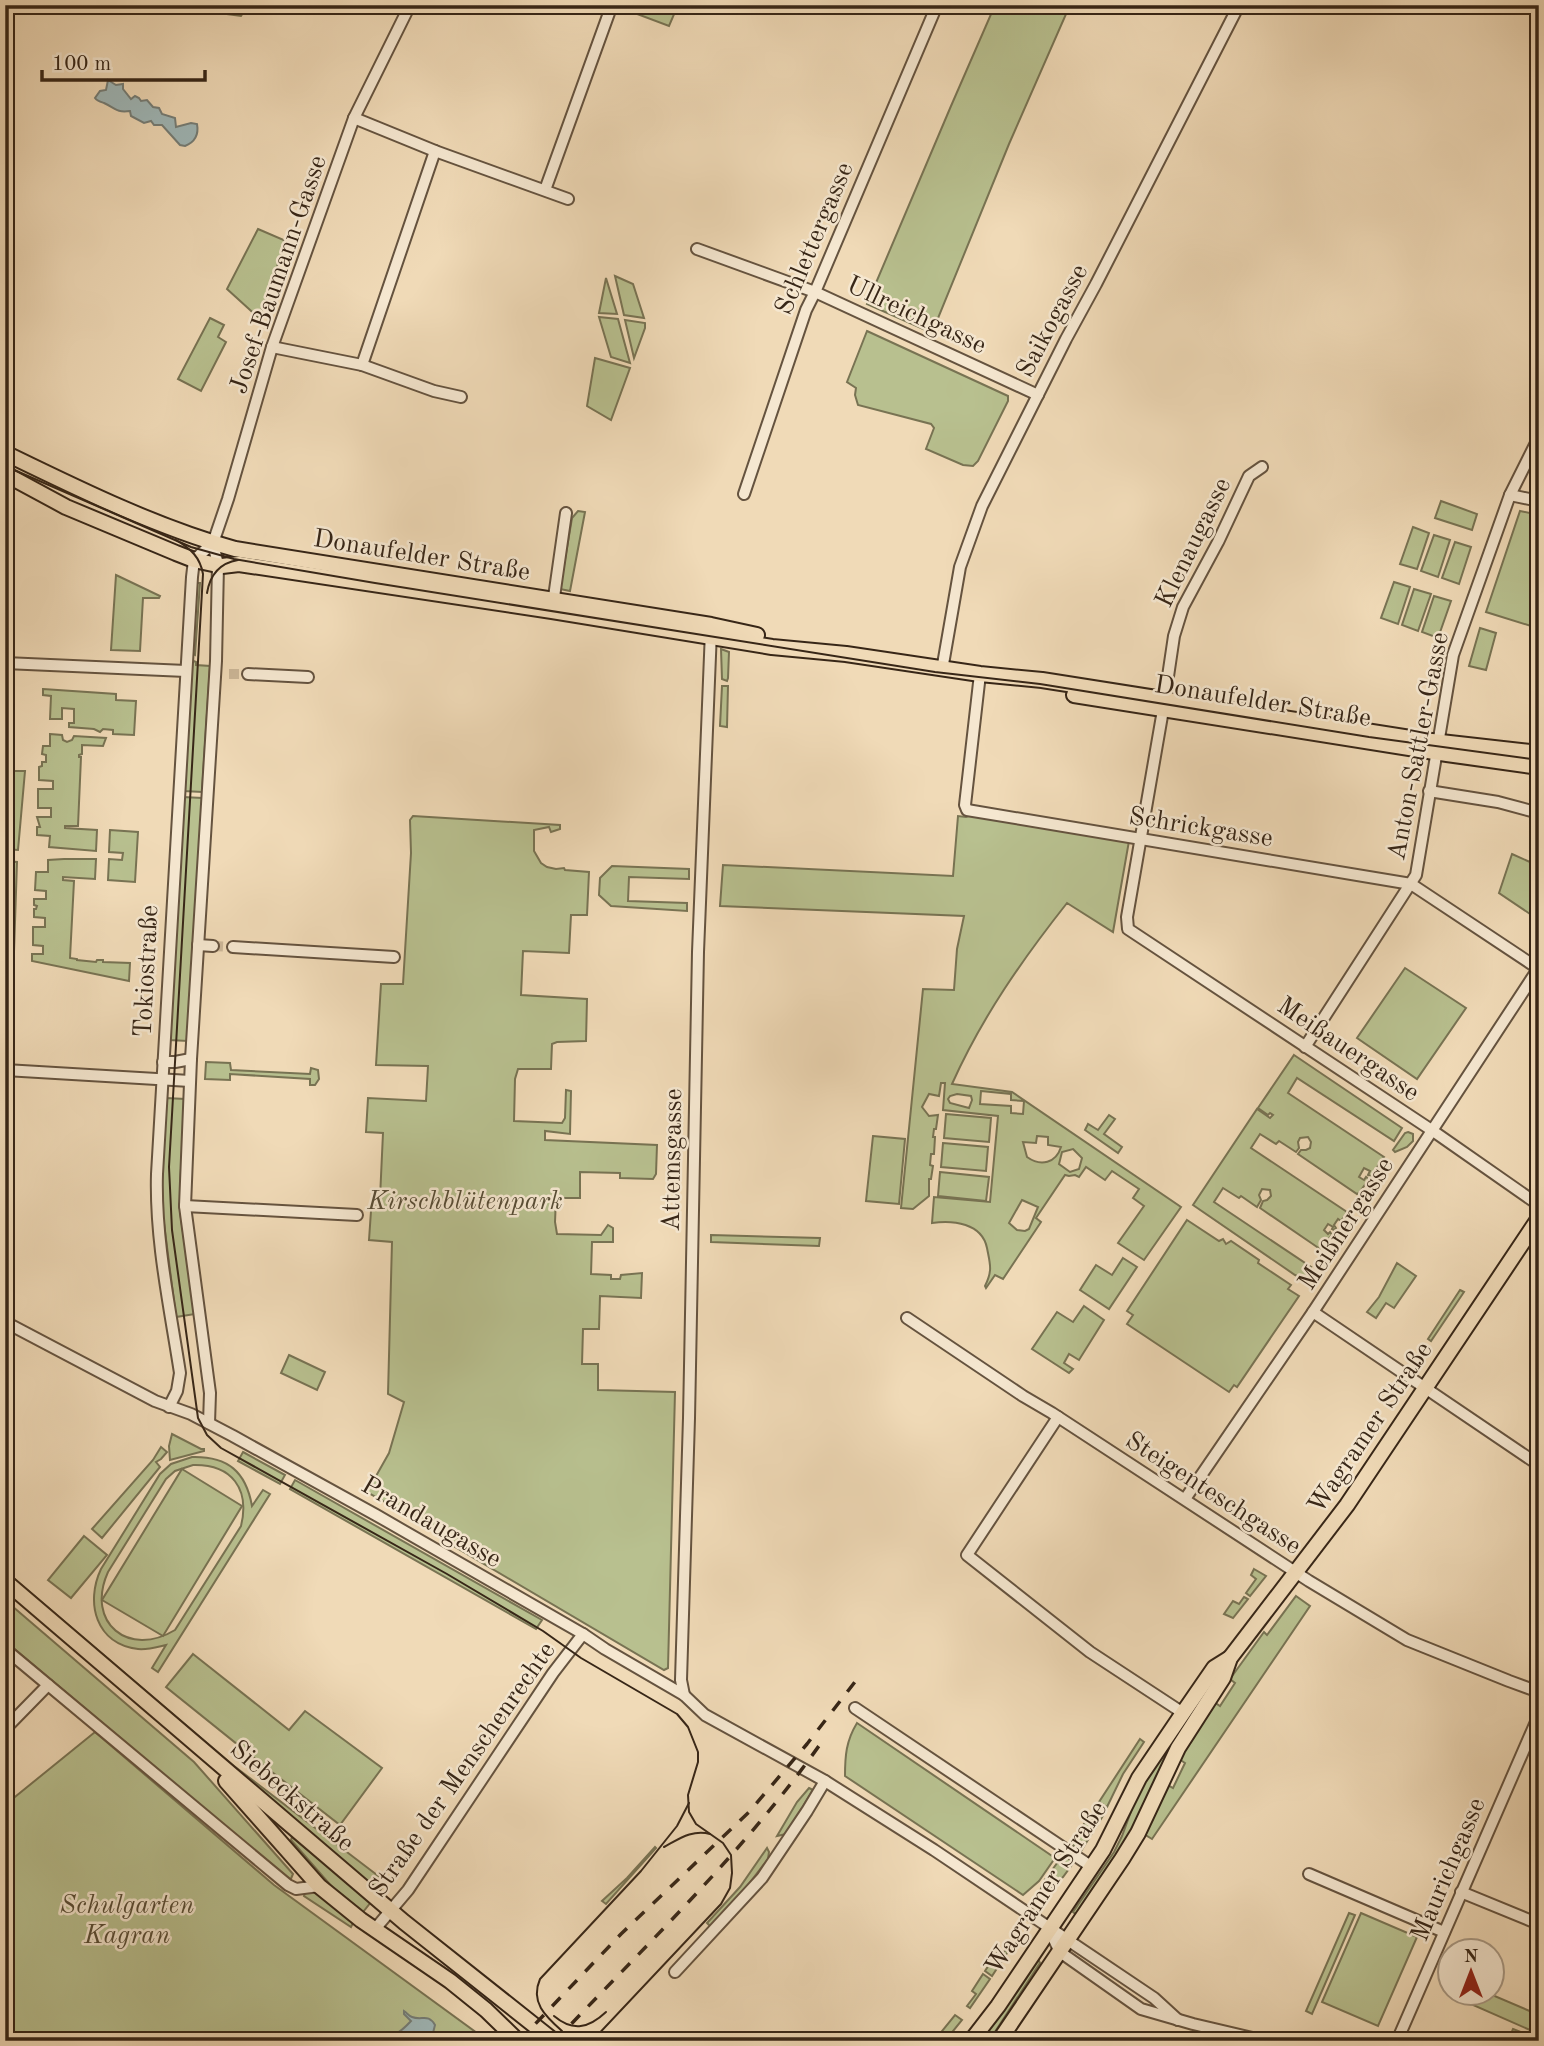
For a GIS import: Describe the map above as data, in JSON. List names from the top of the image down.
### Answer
{
  "streets": {
    "main road": ["Donaufelder Straße", "Wagramer Straße", "Siebeckstraße"],
    "street": [
      "Schlettergasse",
      "Josef-Baumann-Gasse",
      "Ullreichgasse",
      "Saikogasse",
      "Klenaugasse",
      "Anton-Sattler-Gasse",
      "Schrickgasse",
      "Tokiostraße",
      "Meißauergasse",
      "Attemsgasse",
      "Meißnergasse",
      "Steigenteschgasse",
      "Prandaugasse",
      "Straße der Menschenrechte",
      "Maurichgasse"
    ]
  },
  "crossings": [
    ["Schlettergasse", "Ullreichgasse"],
    ["Josef-Baumann-Gasse", "Donaufelder Straße"],
    ["Ullreichgasse", "Saikogasse"],
    ["Saikogasse", "Donaufelder Straße"],
    ["Klenaugasse", "Donaufelder Straße"],
    ["Klenaugasse", "Schrickgasse"],
    ["Klenaugasse", "Meißauergasse"],
    ["Donaufelder Straße", "Anton-Sattler-Gasse"],
    ["Donaufelder Straße", "Schrickgasse"],
    ["Donaufelder Straße", "Tokiostraße"],
    ["Donaufelder Straße", "Attemsgasse"],
    ["Anton-Sattler-Gasse", "Schrickgasse"],
    ["Anton-Sattler-Gasse", "Meißauergasse"],
    ["Schrickgasse", "Meißnergasse"],
    ["Tokiostraße", "Prandaugasse"],
    ["Meißauergasse", "Meißnergasse"],
    ["Attemsgasse", "Prandaugasse"],
    ["Meißnergasse", "Steigenteschgasse"],
    ["Wagramer Straße", "Steigenteschgasse"],
    ["Wagramer Straße", "Prandaugasse"],
    ["Prandaugasse", "Straße der Menschenrechte"],
    ["Straße der Menschenrechte", "Siebeckstraße"]
  ],
  "parks": ["Kirschblütenpark", "Schulgarten Kagran"],
  "scale_bar": "100 m",
  "north": "top"
}
